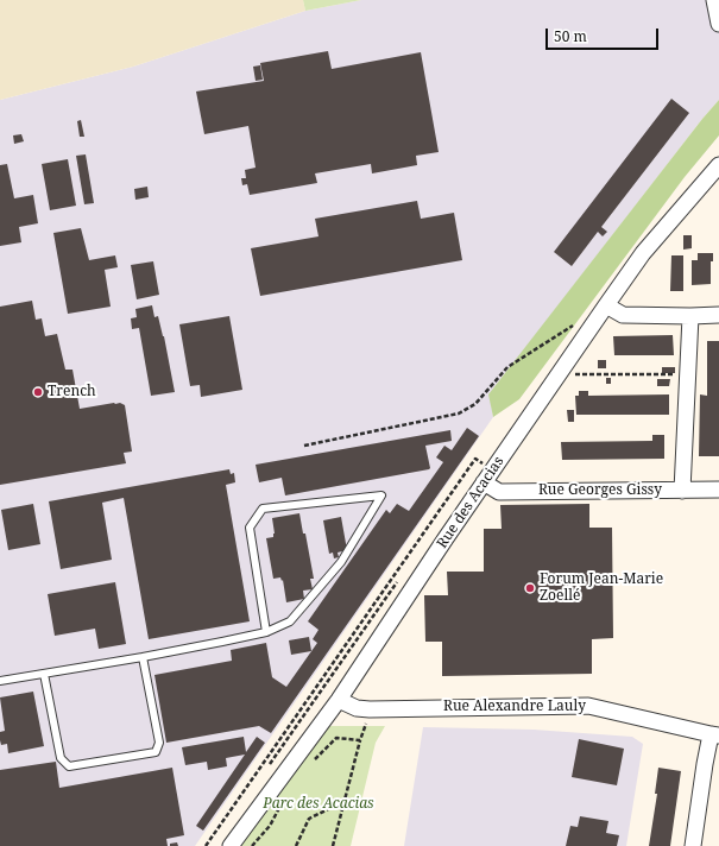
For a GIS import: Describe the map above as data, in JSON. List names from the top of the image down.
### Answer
{
  "streets": {
    "street": ["Rue Georges Gissy", "Rue des Acacias", "Rue Alexandre Lauly"]
  },
  "crossings": [
    ["Rue Georges Gissy", "Rue des Acacias"],
    ["Rue des Acacias", "Rue Alexandre Lauly"]
  ],
  "parks": ["Parc des Acacias"],
  "places": ["Trench", "Forum Jean-Marie Zoellé"],
  "scale_bar": "50 m"
}
